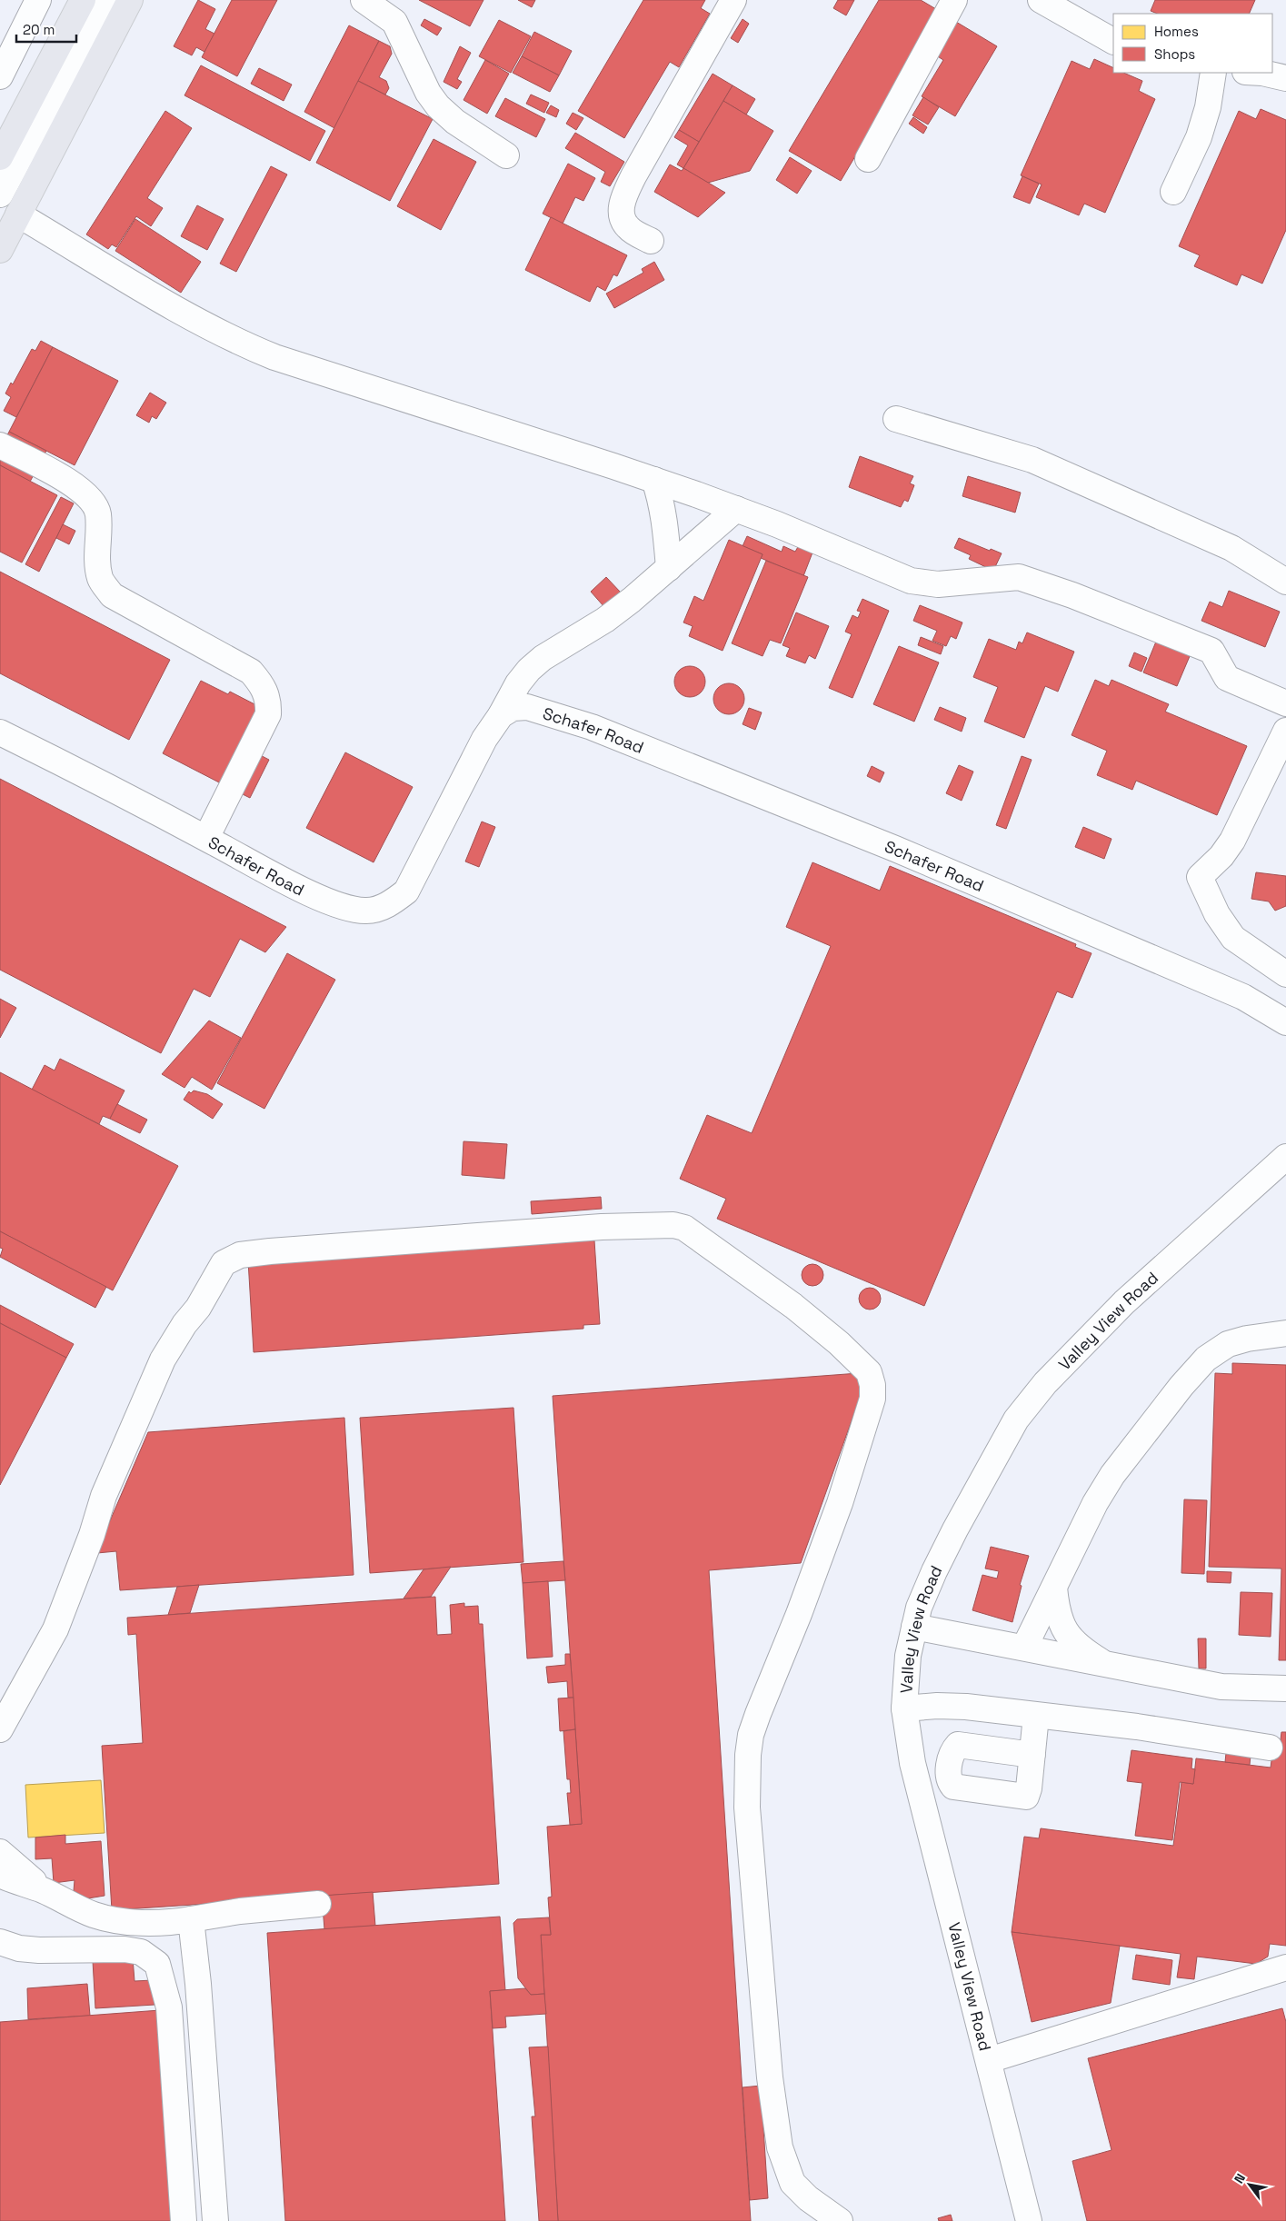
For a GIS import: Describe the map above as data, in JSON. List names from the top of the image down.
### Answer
{
  "streets": {
    "street": ["Schafer Road", "Valley View Road"]
  },
  "legend": ["Homes", "Shops"],
  "scale_bar": "20 m",
  "north": "top left"
}
